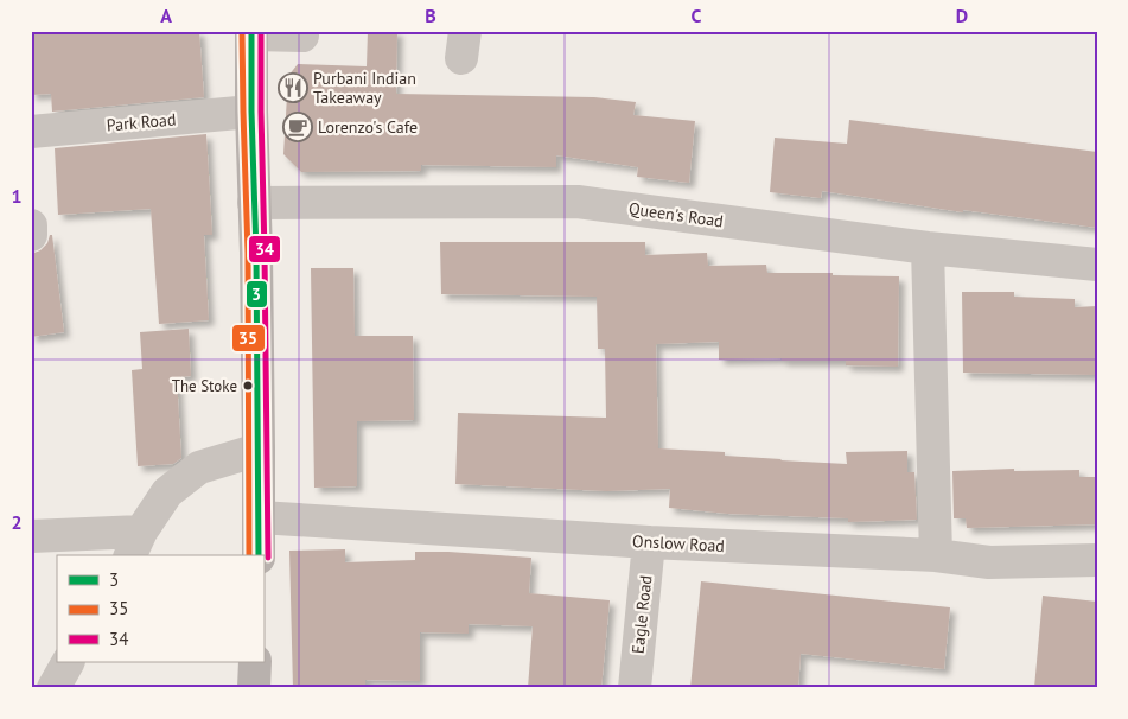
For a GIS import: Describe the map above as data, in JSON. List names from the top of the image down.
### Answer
{
  "streets": {
    "street": [
      "Park Road",
      "Queen's Road",
      "Onslow Road",
      "Eagle Road"
    ]
  },
  "crossings": [
    ["Onslow Road", "Eagle Road"]
  ],
  "places": {
    "restaurant": ["Purbani Indian Takeaway"],
    "cafe": ["Lorenzo's Cafe"],
    "other": ["The Stoke"]
  },
  "lines": ["transit line 3", "transit line 35", "transit line 34"],
  "legend": ["3", "35", "34"],
  "grid": {
    "columns": [
      "A",
      "B",
      "C",
      "D"
    ],
    "rows": ["1", "2"]
  }
}
